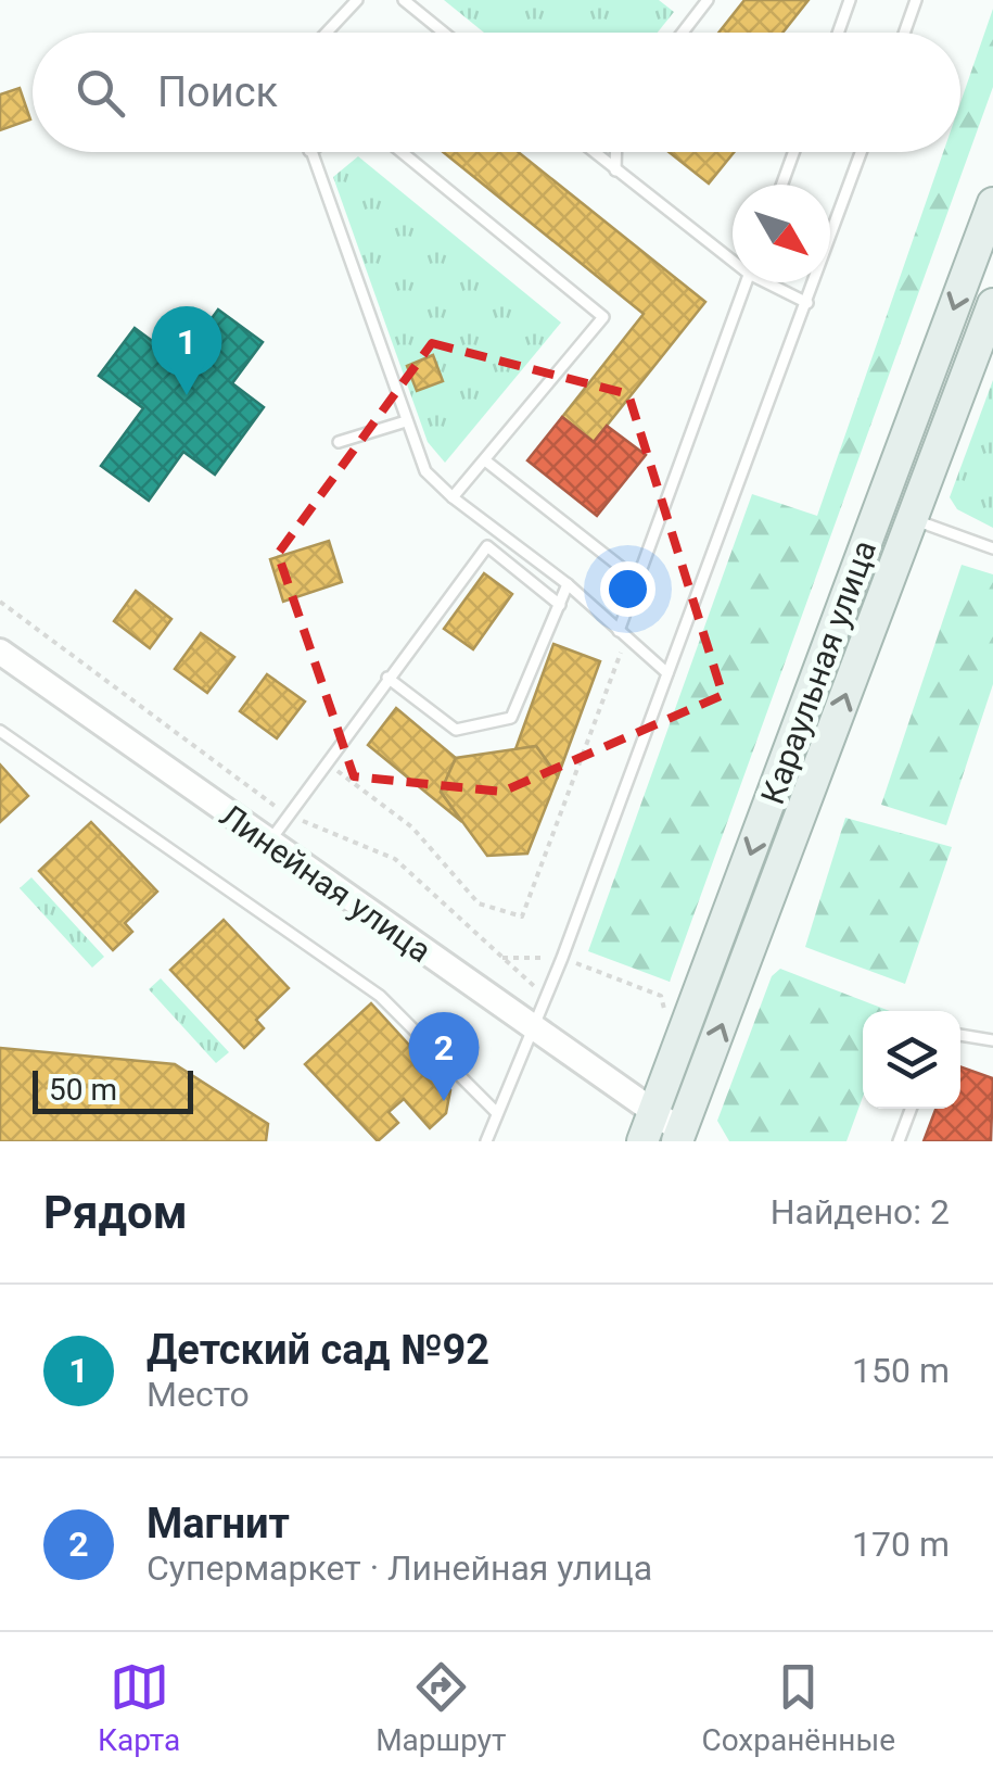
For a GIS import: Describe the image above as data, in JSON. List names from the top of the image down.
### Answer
{
  "streets": {
    "main road": ["Караульная улица"],
    "street": ["Линейная улица"]
  },
  "crossings": [
    ["Караульная улица", "Линейная улица"]
  ],
  "scale_bar": "50 m",
  "north": "bottom right",
  "page": {
    "search": "Поиск",
    "pins": ["1", "2"],
    "scale": "50 m",
    "heading": ["Рядом", "Найдено: 2"],
    "list": [
      {
        "mark": "1",
        "name": "Детский сад №92",
        "note": "Место",
        "value": "150 m"
      },
      {
        "mark": "2",
        "name": "Магнит",
        "note": "Супермаркет · Линейная улица",
        "value": "170 m"
      }
    ],
    "nav": ["Карта", "Маршрут", "Сохранённые"]
  }
}
